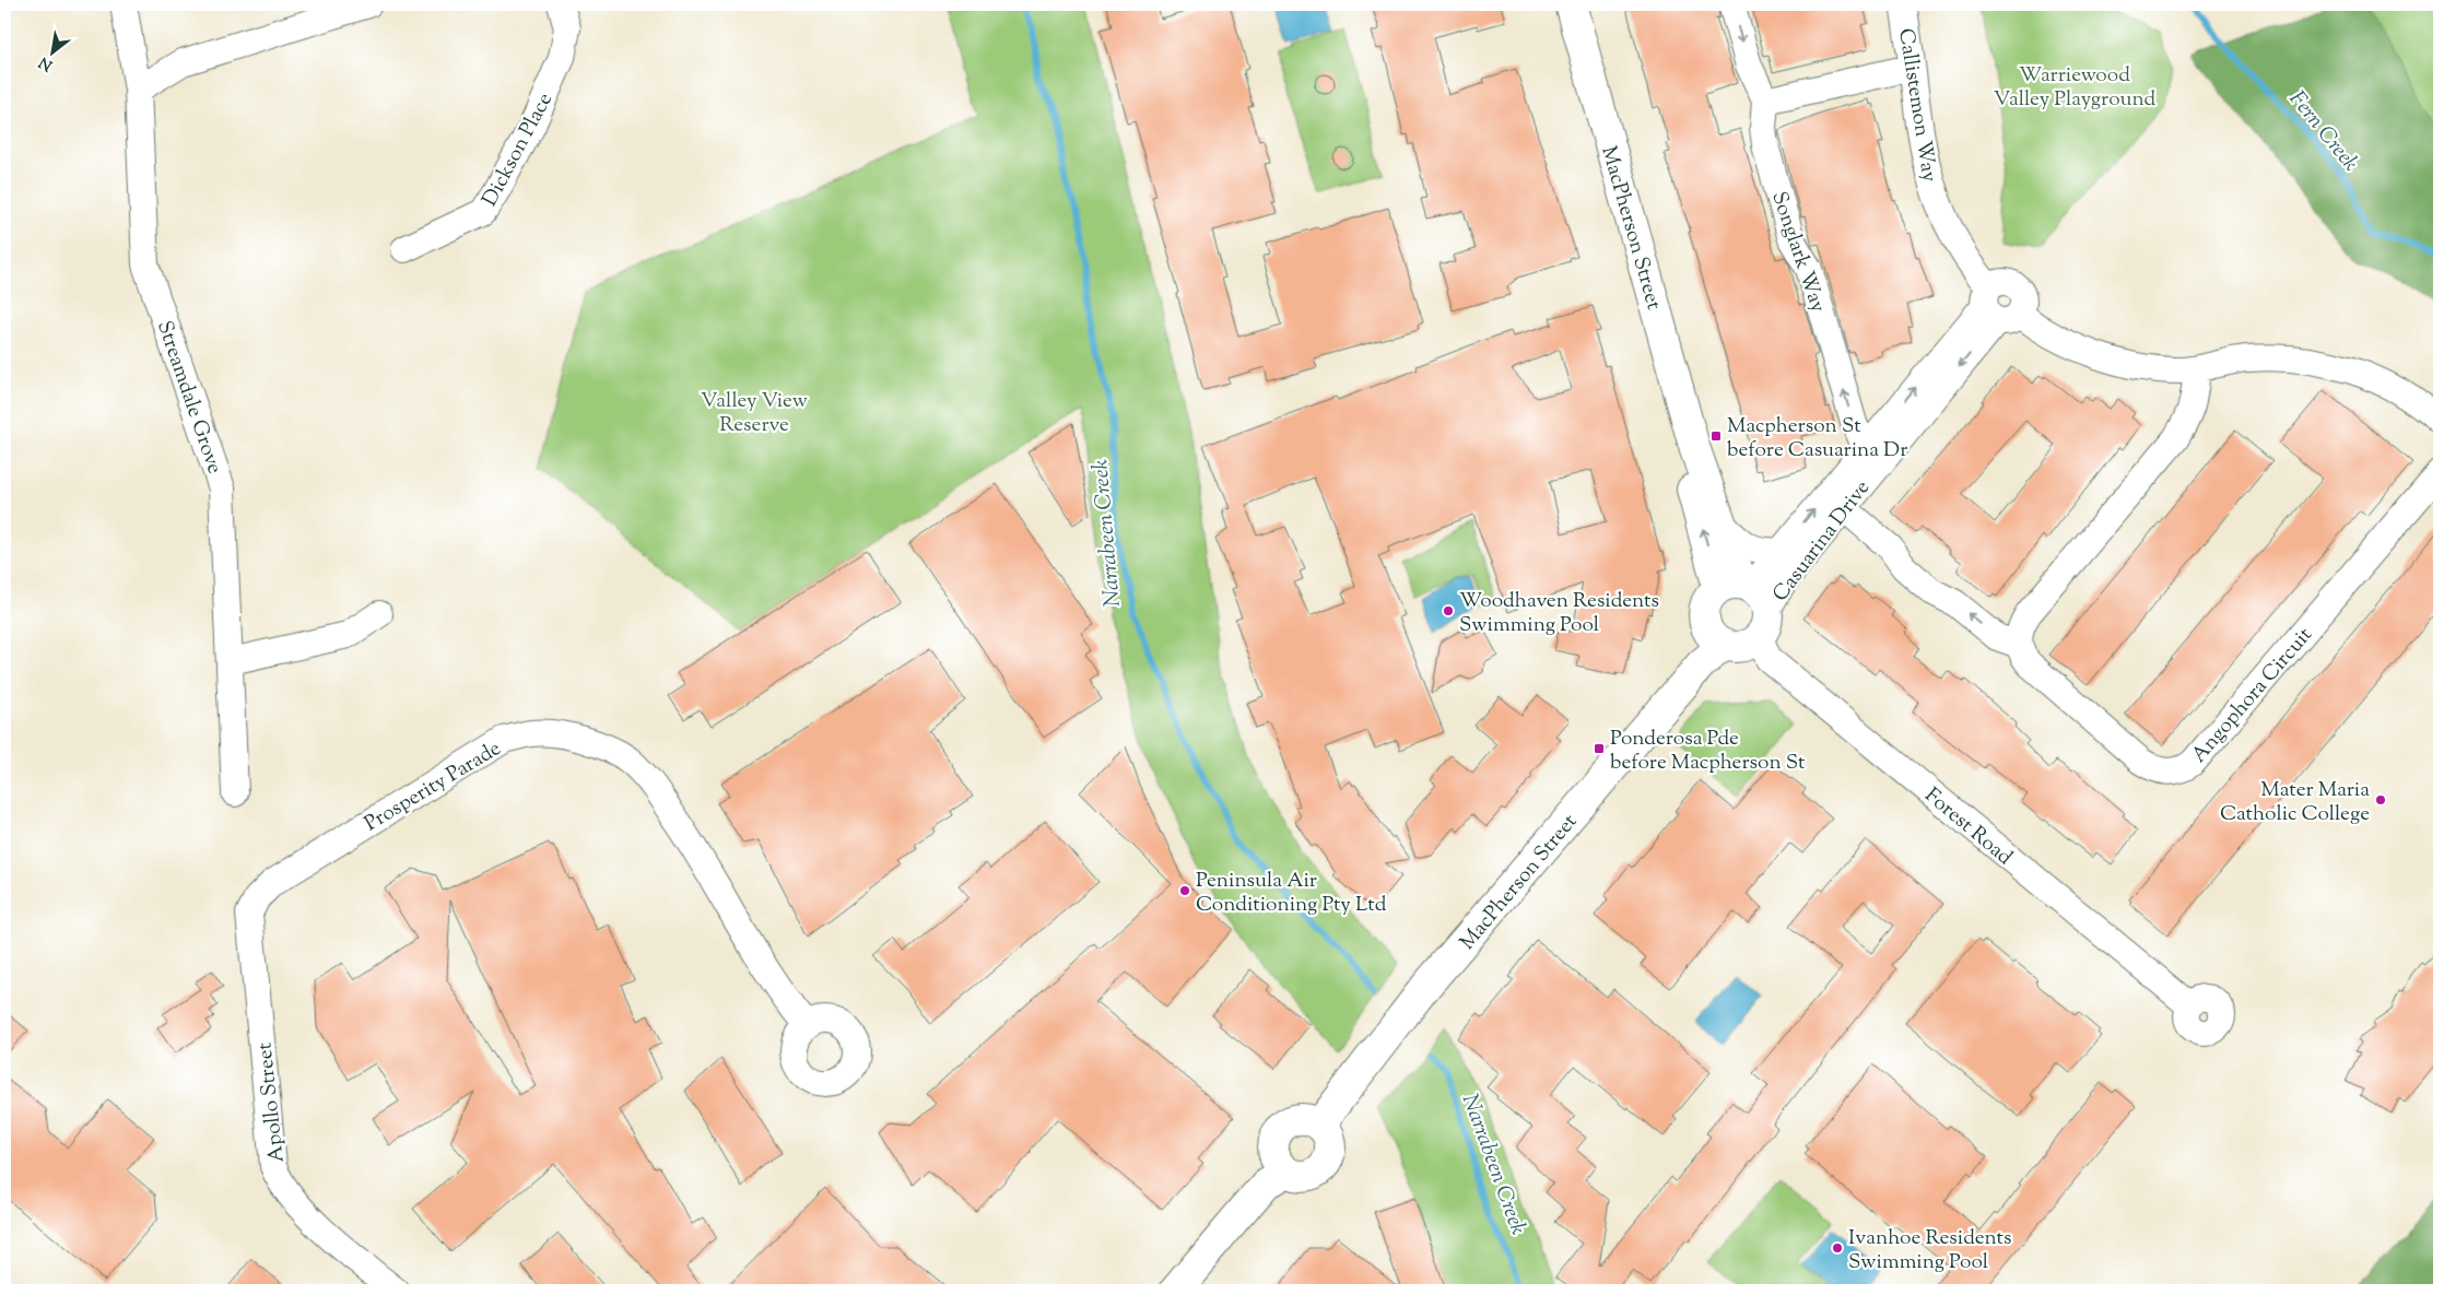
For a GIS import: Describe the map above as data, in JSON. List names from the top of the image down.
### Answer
{
  "streets": {
    "street": [
      "Callistemon Way",
      "Dickson Place",
      "MacPherson Street",
      "Songlark Way",
      "Streamdale Grove",
      "Casuarina Drive",
      "Angophora Circuit",
      "Prosperity Parade",
      "Forest Road",
      "Apollo Street"
    ]
  },
  "crossings": [
    ["Callistemon Way", "Casuarina Drive"],
    ["MacPherson Street", "Casuarina Drive"],
    ["MacPherson Street", "Forest Road"],
    ["Songlark Way", "Casuarina Drive"],
    ["Casuarina Drive", "Forest Road"],
    ["Prosperity Parade", "Apollo Street"]
  ],
  "one_way": ["Songlark Way"],
  "water": ["Fern Creek", "Narrabeen Creek"],
  "parks": ["Warriewood Valley Playground", "Valley View Reserve"],
  "places": {
    "transit": ["Macpherson St before Casuarina Dr", "Ponderosa Pde before Macpherson St"],
    "other": [
      "Woodhaven Residents Swimming Pool",
      "Mater Maria Catholic College",
      "Peninsula Air Conditioning Pty Ltd",
      "Ivanhoe Residents Swimming Pool"
    ]
  },
  "north": "bottom left"
}
